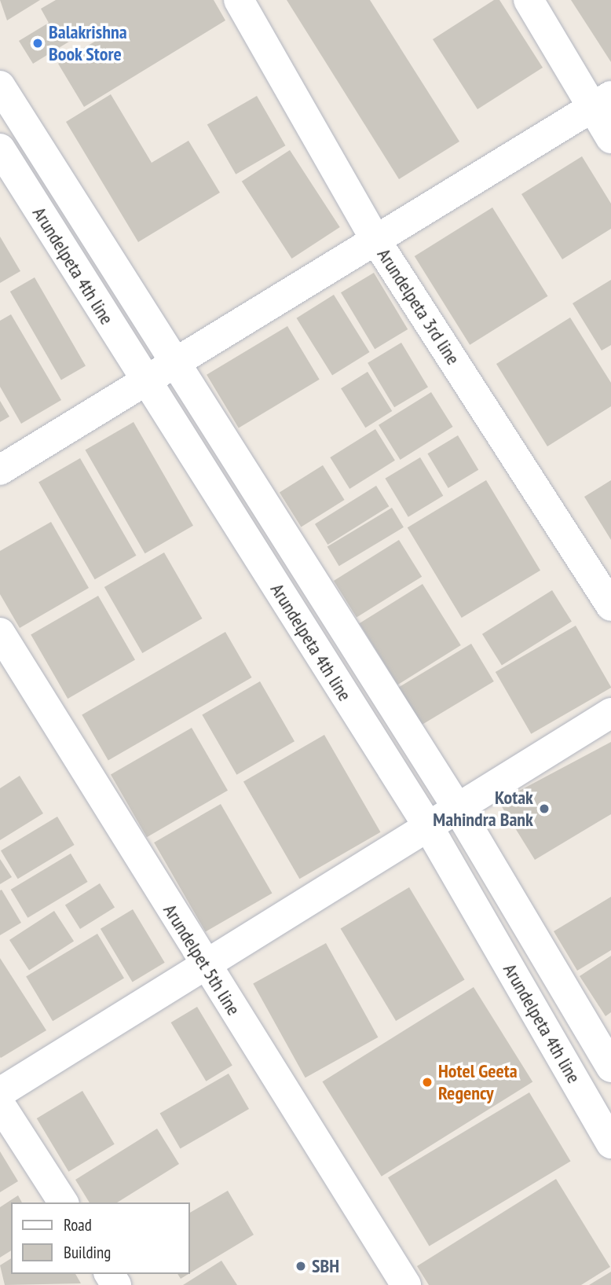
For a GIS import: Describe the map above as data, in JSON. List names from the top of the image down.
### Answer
{
  "streets": {
    "street": ["Arundelpeta 4th line", "Arundelpeta 3rd line", "Arundelpet 5th line"]
  },
  "places": [
    "Balakrishna Book Store",
    "Kotak Mahindra Bank",
    "Hotel Geeta Regency",
    "SBH"
  ],
  "legend": ["Road", "Building"]
}
